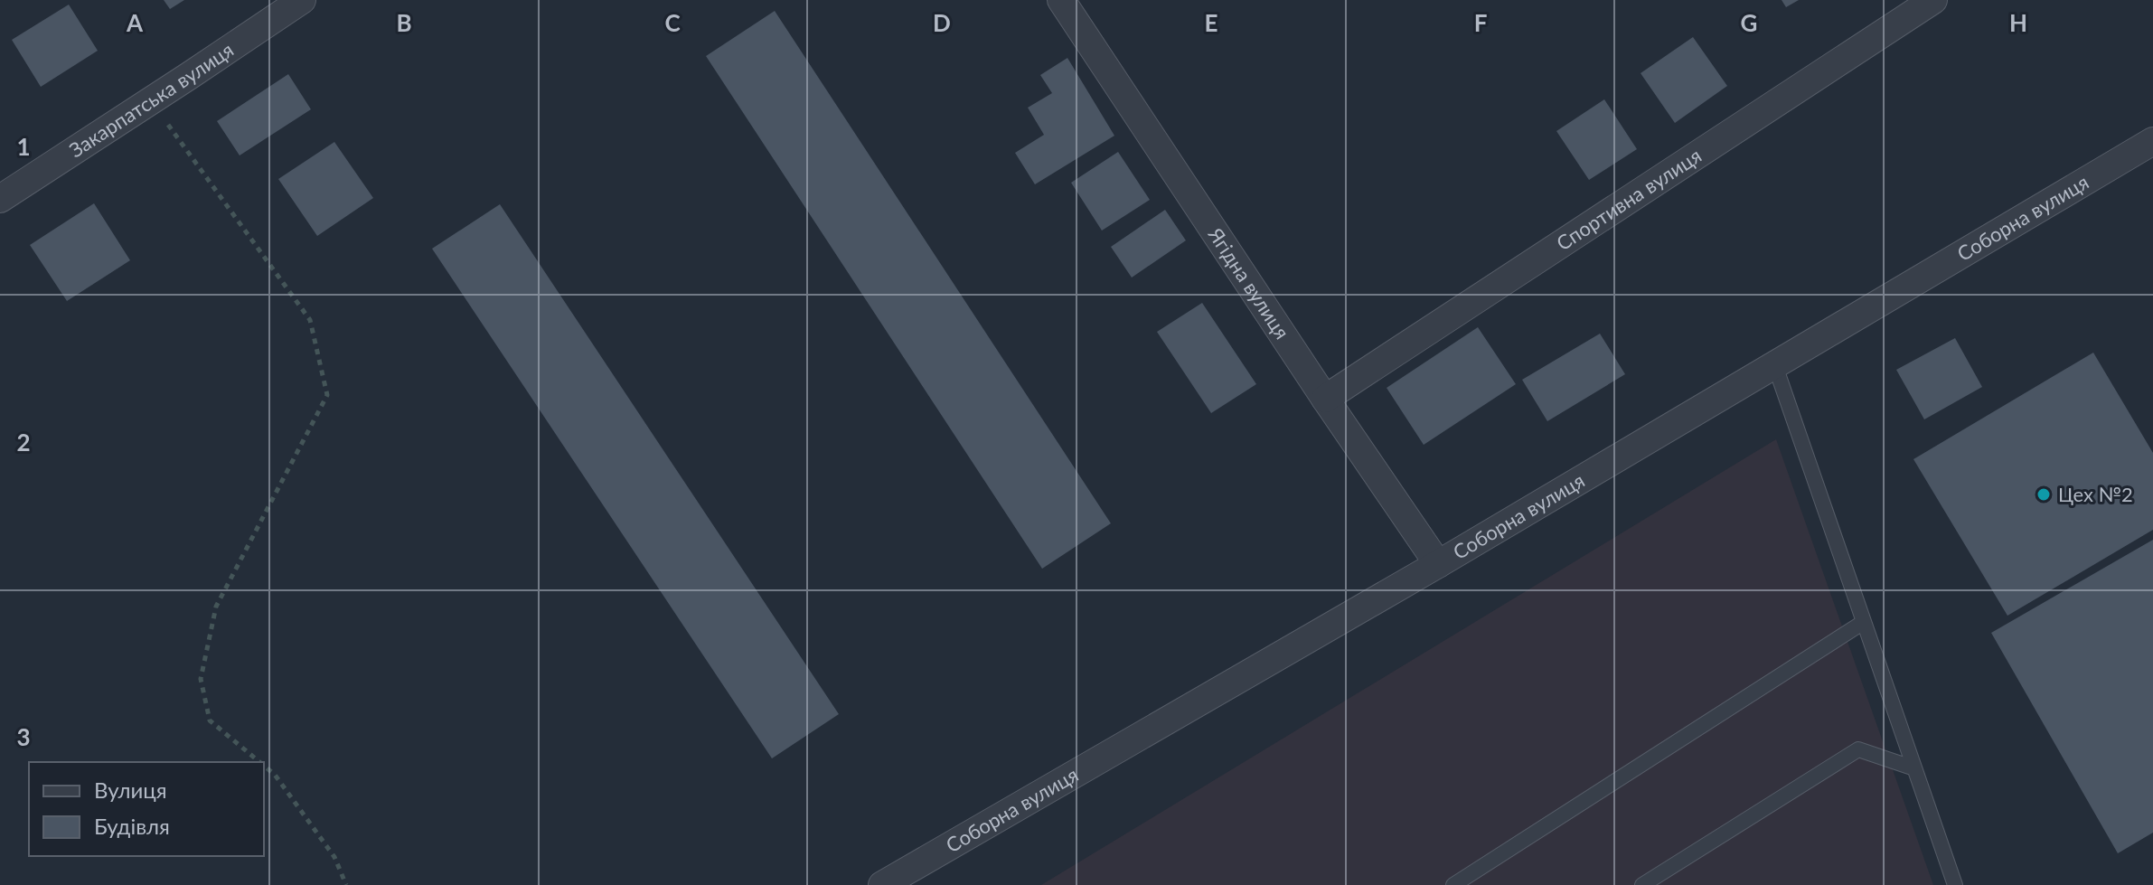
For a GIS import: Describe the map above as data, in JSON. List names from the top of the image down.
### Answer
{
  "streets": {
    "street": [
      "Закарпатська вулиця",
      "Спортивна вулиця",
      "Соборна вулиця",
      "Ягідна вулиця"
    ]
  },
  "crossings": [
    ["Спортивна вулиця", "Ягідна вулиця"],
    ["Соборна вулиця", "Ягідна вулиця"]
  ],
  "places": ["Цех №2"],
  "legend": ["Вулиця", "Будівля"],
  "grid": {
    "columns": [
      "A",
      "B",
      "C",
      "D",
      "E",
      "F",
      "G",
      "H"
    ],
    "rows": ["1", "2", "3"]
  }
}
